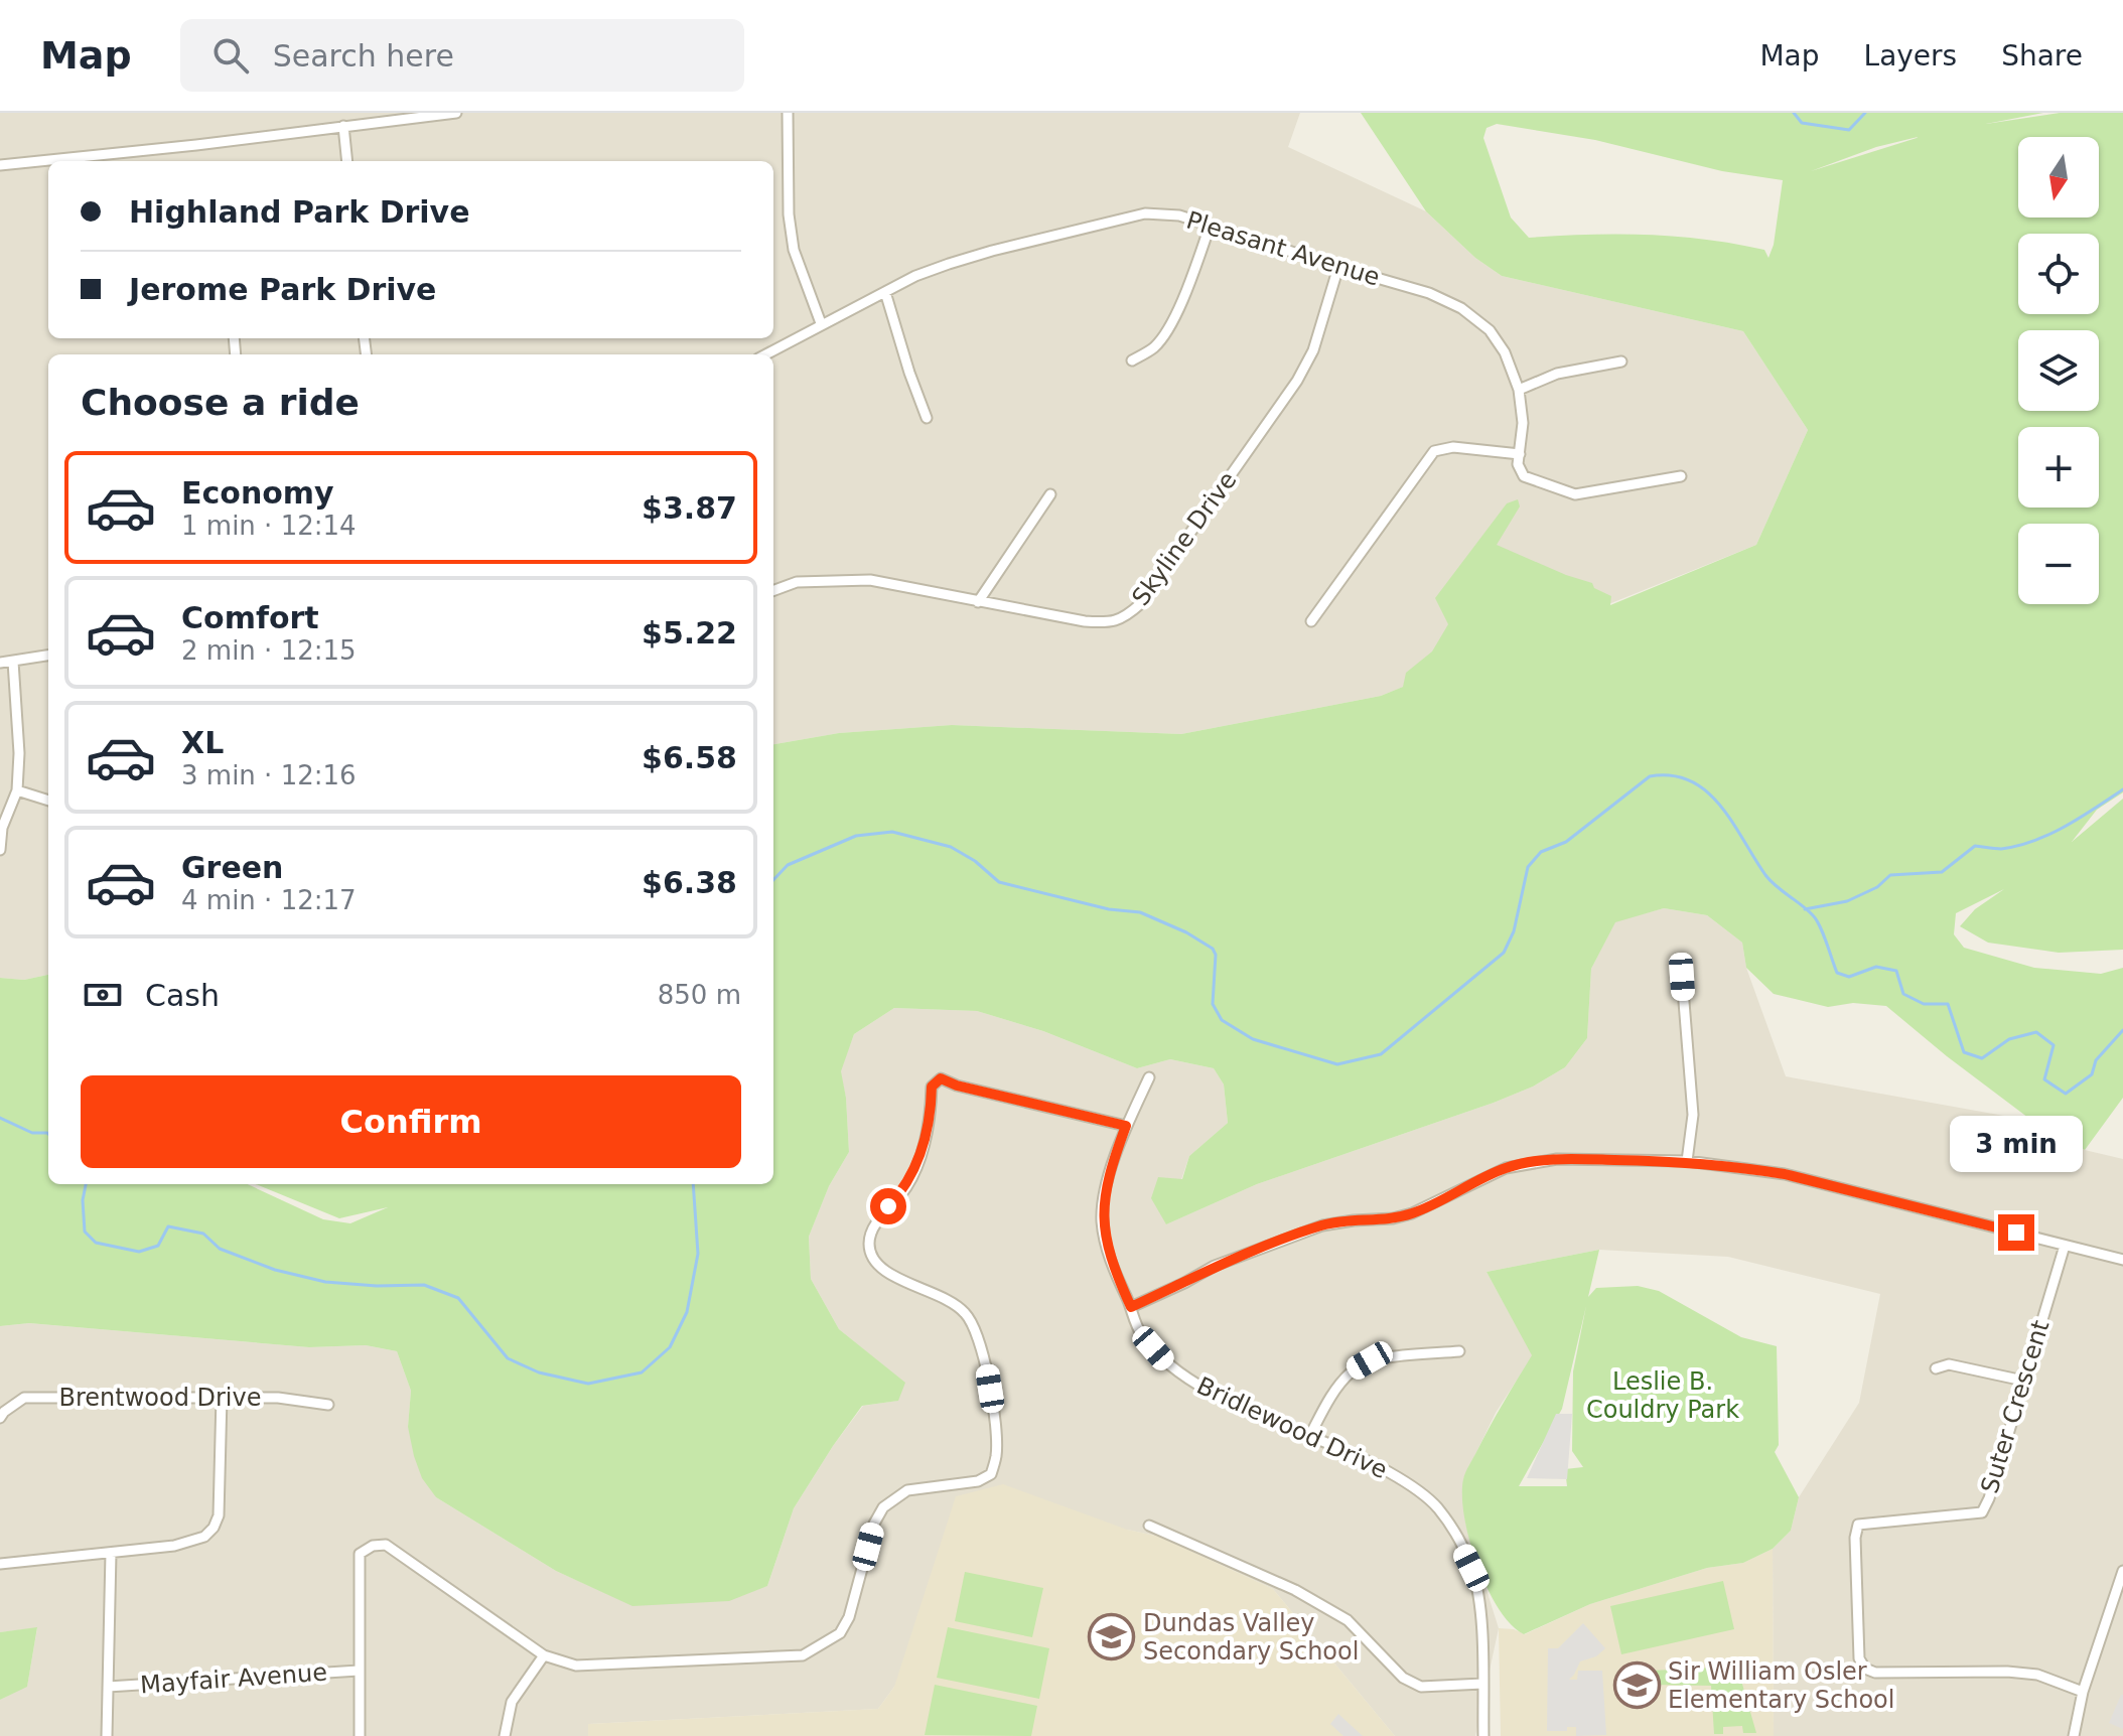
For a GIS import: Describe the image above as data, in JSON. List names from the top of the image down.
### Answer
{
  "streets": {
    "street": [
      "Pleasant Avenue",
      "Skyline Drive",
      "Brentwood Drive",
      "Suter Crescent",
      "Bridlewood Drive",
      "Mayfair Avenue"
    ]
  },
  "crossings": [
    ["Pleasant Avenue", "Skyline Drive"]
  ],
  "parks": ["Leslie B. Couldry Park"],
  "places": {
    "school or university": ["Dundas Valley Secondary School", "Sir William Osler Elementary School"]
  },
  "north": "bottom",
  "page": {
    "header": "Map",
    "search": "Search here",
    "nav": ["Map", "Layers", "Share"],
    "map_buttons": ["+", "−"],
    "banner": ["Highland Park Drive", "Jerome Park Drive"],
    "heading": "Choose a ride",
    "list": [
      {
        "name": "Economy",
        "note": "1 min · 12:14",
        "value": "$3.87"
      },
      {
        "name": "Comfort",
        "note": "2 min · 12:15",
        "value": "$5.22"
      },
      {
        "name": "XL",
        "note": "3 min · 12:16",
        "value": "$6.58"
      },
      {
        "name": "Green",
        "note": "4 min · 12:17",
        "value": "$6.38"
      }
    ],
    "pay": ["Cash", "850 m"],
    "buttons": "Confirm",
    "bubble": "3 min"
  }
}
